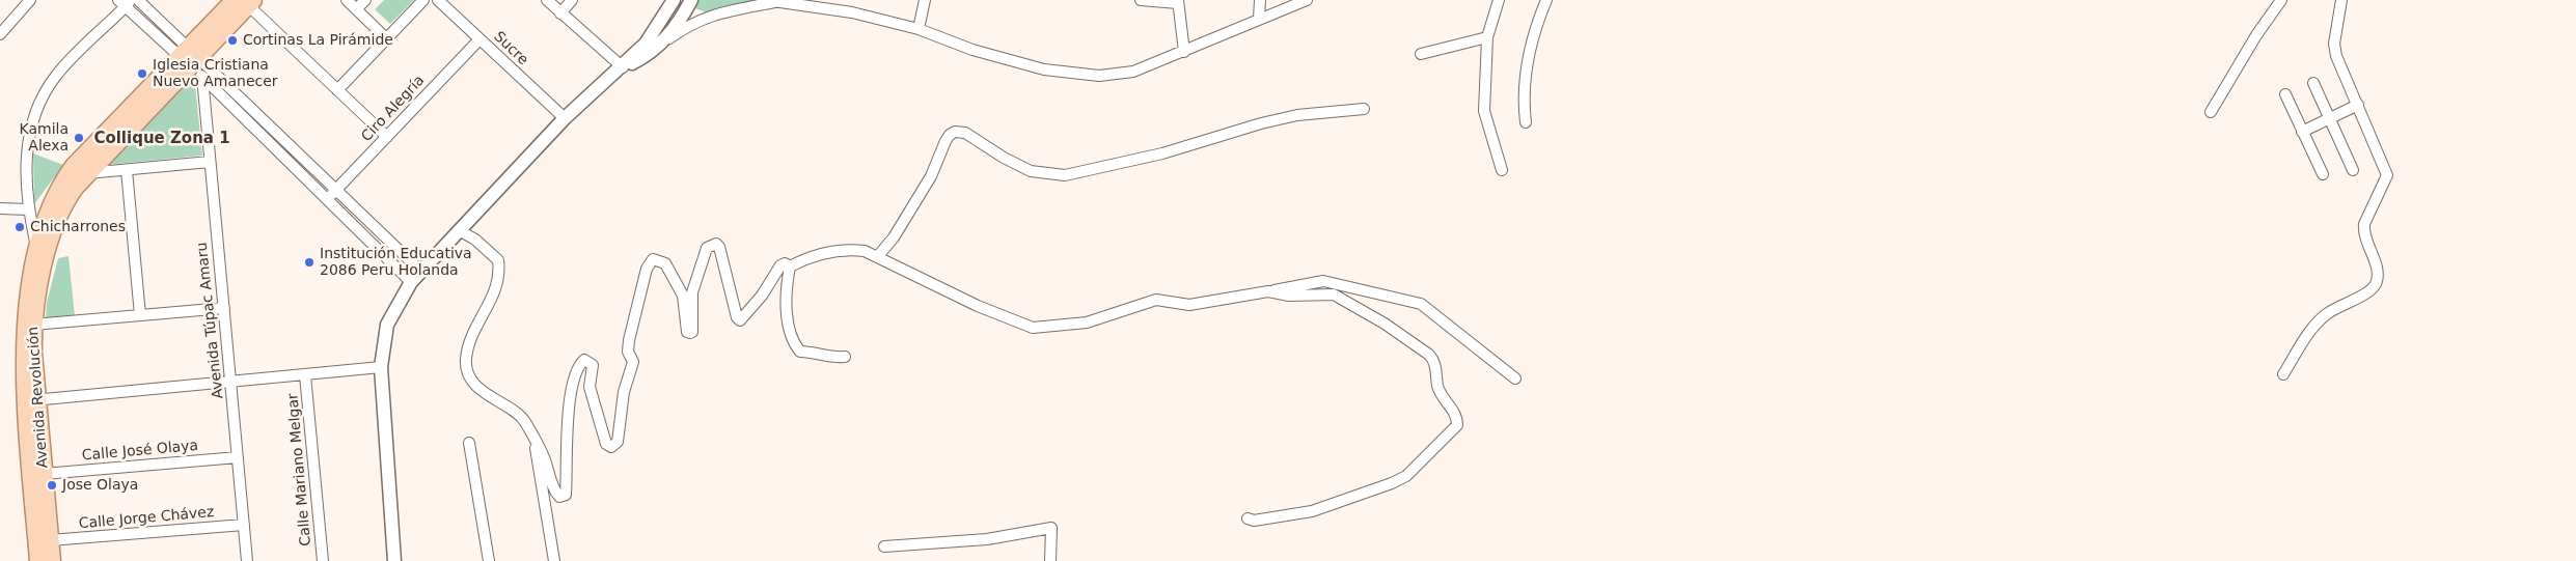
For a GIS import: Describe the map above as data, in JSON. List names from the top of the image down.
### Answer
{
  "streets": {
    "main road": ["Avenida Revolución"],
    "street": [
      "Sucre",
      "Ciro Alegría",
      "Avenida Túpac Amaru",
      "Calle José Olaya",
      "Calle Mariano Melgar",
      "Calle Jorge Chávez"
    ]
  },
  "crossings": [
    ["Sucre", "Ciro Alegría"],
    ["Avenida Túpac Amaru", "Avenida Revolución"],
    ["Avenida Túpac Amaru", "Calle José Olaya"],
    ["Avenida Túpac Amaru", "Calle Jorge Chávez"],
    ["Avenida Revolución", "Calle José Olaya"],
    ["Avenida Revolución", "Calle Jorge Chávez"]
  ],
  "districts": ["Collique Zona 1"],
  "places": [
    "Cortinas La Pirámide",
    "Iglesia Cristiana Nuevo Amanecer",
    "Kamila Alexa",
    "Chicharrones",
    "Institución Educativa 2086 Peru Holanda",
    "Jose Olaya"
  ]
}
